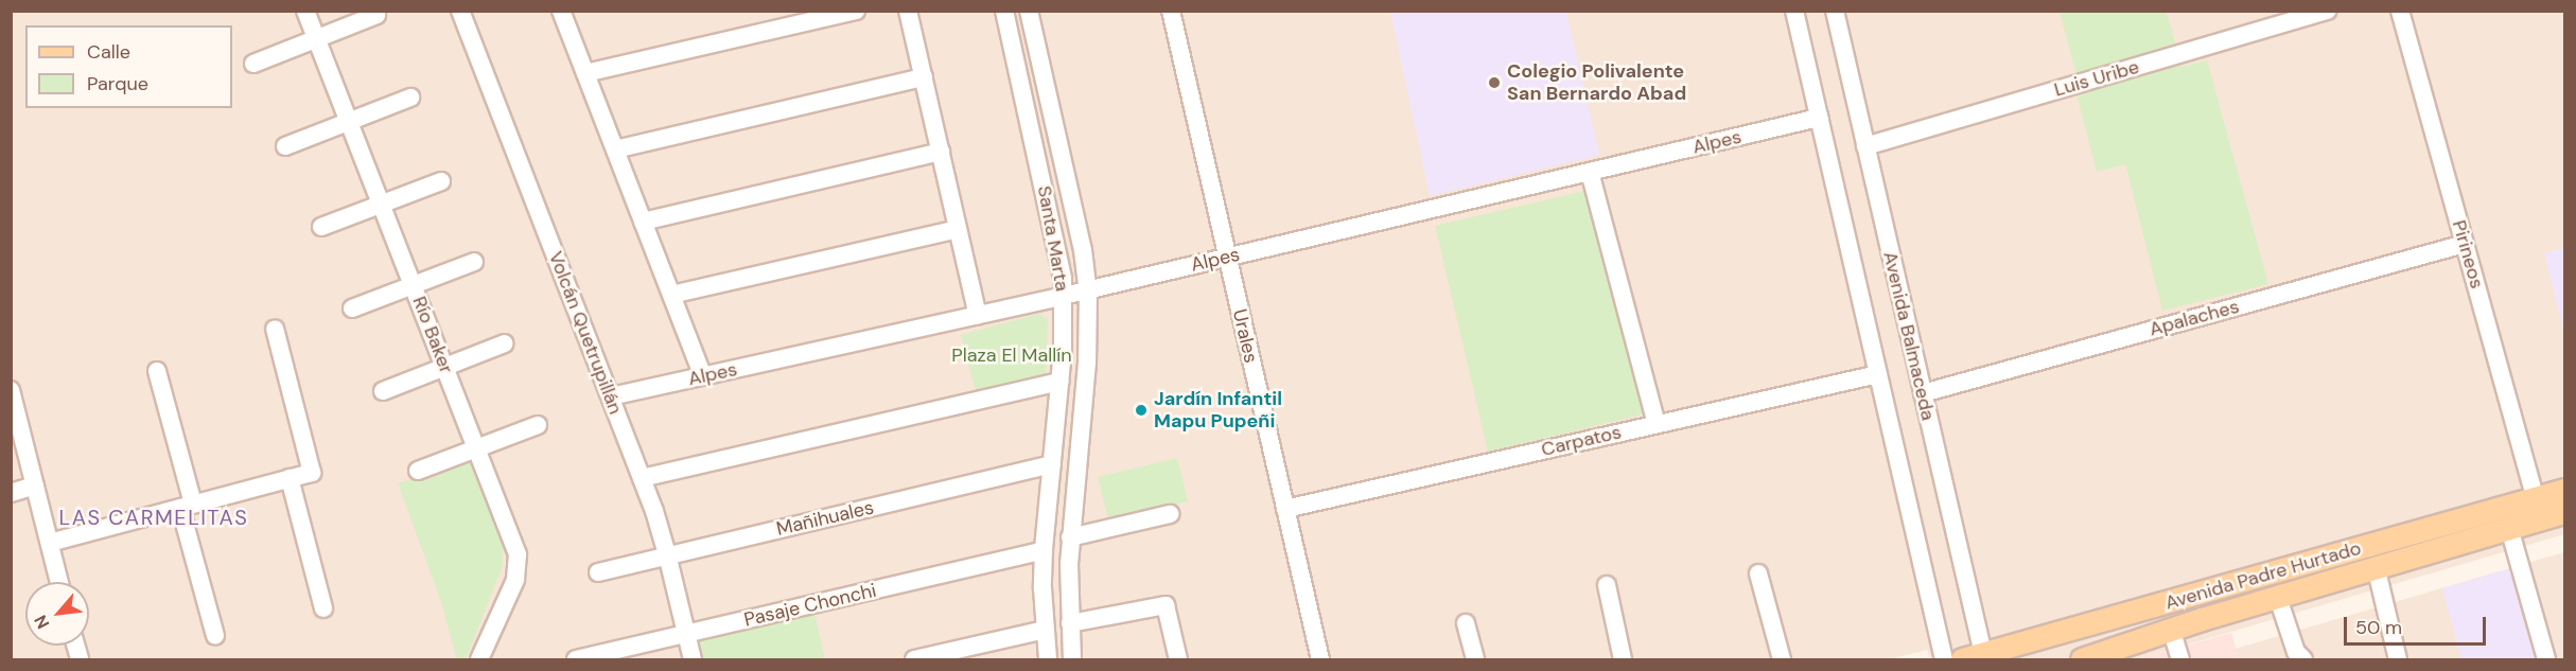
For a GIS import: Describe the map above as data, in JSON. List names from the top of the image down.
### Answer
{
  "streets": {
    "main road": ["Avenida Padre Hurtado"],
    "street": [
      "Luis Uribe",
      "Alpes",
      "Santa Marta",
      "Pirineos",
      "Apalaches",
      "Volcán Quetrupillán",
      "Río Baker",
      "Urales",
      "Avenida Balmaceda",
      "Carpatos",
      "Mañihuales",
      "Pasaje Chonchi"
    ]
  },
  "crossings": [
    ["Luis Uribe", "Avenida Balmaceda"],
    ["Alpes", "Santa Marta"],
    ["Alpes", "Volcán Quetrupillán"],
    ["Alpes", "Urales"],
    ["Alpes", "Avenida Balmaceda"],
    ["Santa Marta", "Mañihuales"],
    ["Santa Marta", "Pasaje Chonchi"],
    ["Pirineos", "Apalaches"],
    ["Pirineos", "Avenida Padre Hurtado"],
    ["Apalaches", "Avenida Balmaceda"],
    ["Volcán Quetrupillán", "Mañihuales"],
    ["Volcán Quetrupillán", "Pasaje Chonchi"],
    ["Urales", "Carpatos"],
    ["Avenida Balmaceda", "Carpatos"],
    ["Avenida Balmaceda", "Avenida Padre Hurtado"]
  ],
  "districts": ["LAS CARMELITAS"],
  "parks": ["Plaza El Mallín"],
  "places": ["Colegio Polivalente San Bernardo Abad", "Jardín Infantil Mapu Pupeñi"],
  "legend": ["Calle", "Parque"],
  "scale_bar": "50 m",
  "north": "bottom left"
}
